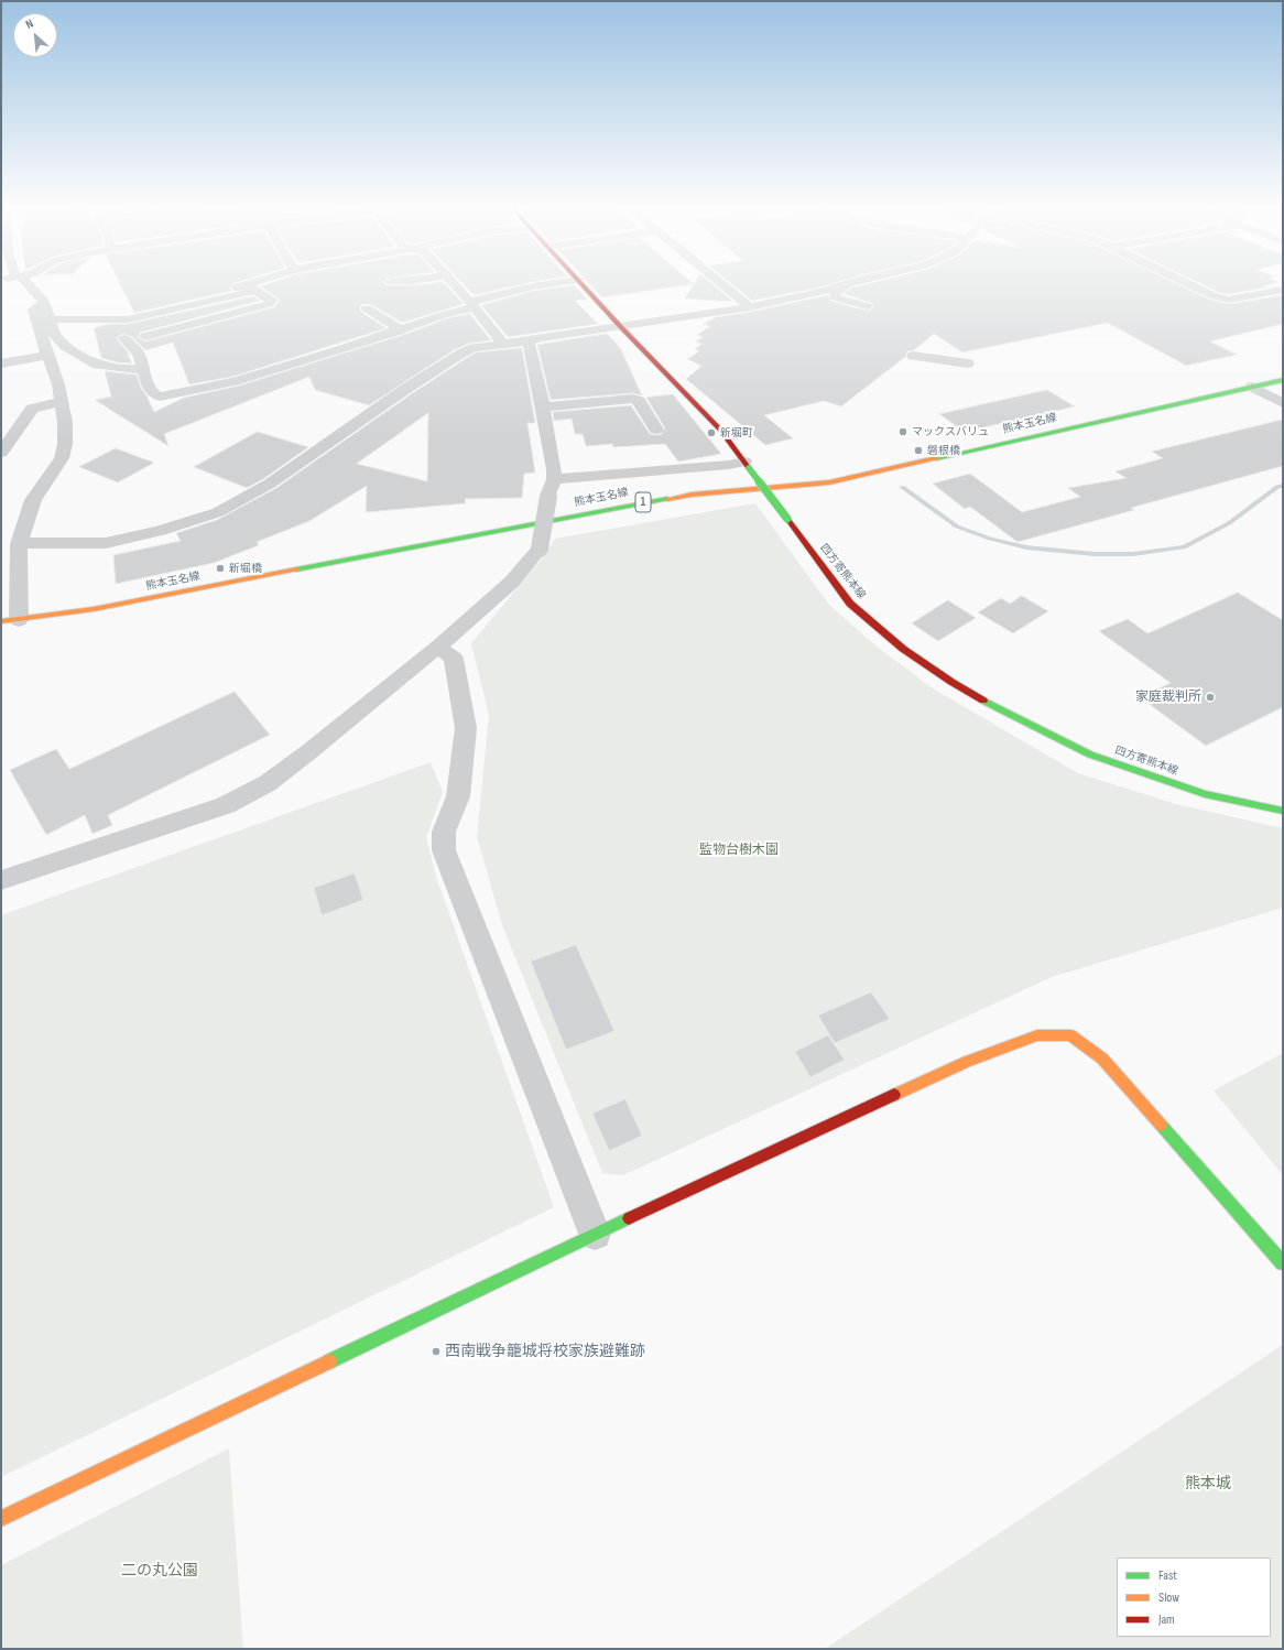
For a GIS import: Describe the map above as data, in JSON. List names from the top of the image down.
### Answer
{
  "streets": {
    "main road": ["熊本玉名線", "1", "四方寄熊本線"]
  },
  "parks": ["監物台樹木園", "熊本城", "二の丸公園"],
  "places": [
    "マックスバリュ",
    "新堀町",
    "磐根橋",
    "新堀橋",
    "家庭裁判所",
    "西南戦争籠城将校家族避難跡"
  ],
  "legend": ["Fast", "Slow", "Jam"],
  "north": "top left"
}
